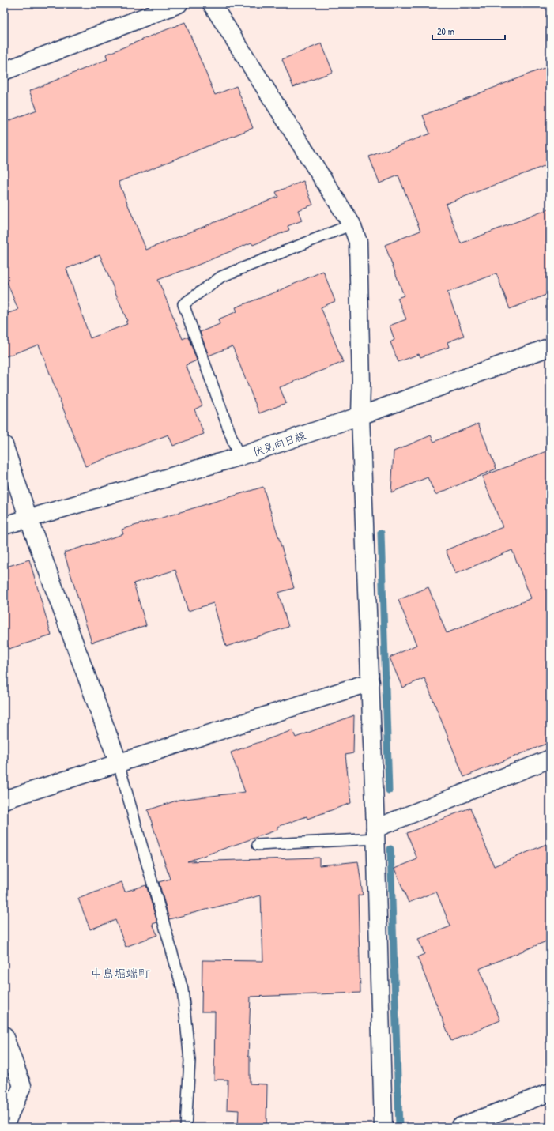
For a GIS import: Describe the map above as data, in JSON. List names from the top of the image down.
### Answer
{
  "streets": {
    "street": ["伏見向日線"]
  },
  "districts": ["中島堀端町"],
  "scale_bar": "20 m"
}
